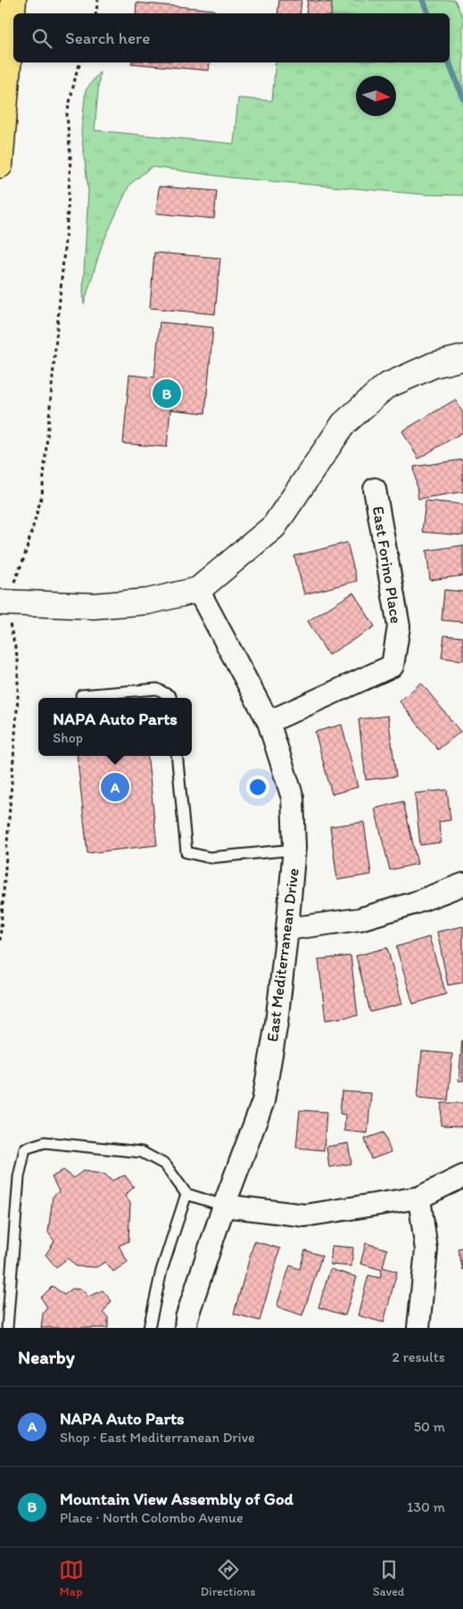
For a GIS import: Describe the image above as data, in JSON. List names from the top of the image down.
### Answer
{
  "streets": {
    "street": ["East Forino Place", "East Mediterranean Drive"]
  },
  "crossings": [
    ["East Forino Place", "East Mediterranean Drive"]
  ],
  "north": "right",
  "page": {
    "search": "Search here",
    "pins": ["B", "A"],
    "popup": ["NAPA Auto Parts", "Shop"],
    "heading": ["Nearby", "2 results"],
    "list": [
      {
        "mark": "A",
        "name": "NAPA Auto Parts",
        "note": "Shop · East Mediterranean Drive",
        "value": "50 m"
      },
      {
        "mark": "B",
        "name": "Mountain View Assembly of God",
        "note": "Place · North Colombo Avenue",
        "value": "130 m"
      }
    ],
    "nav": ["Map", "Directions", "Saved"]
  }
}
